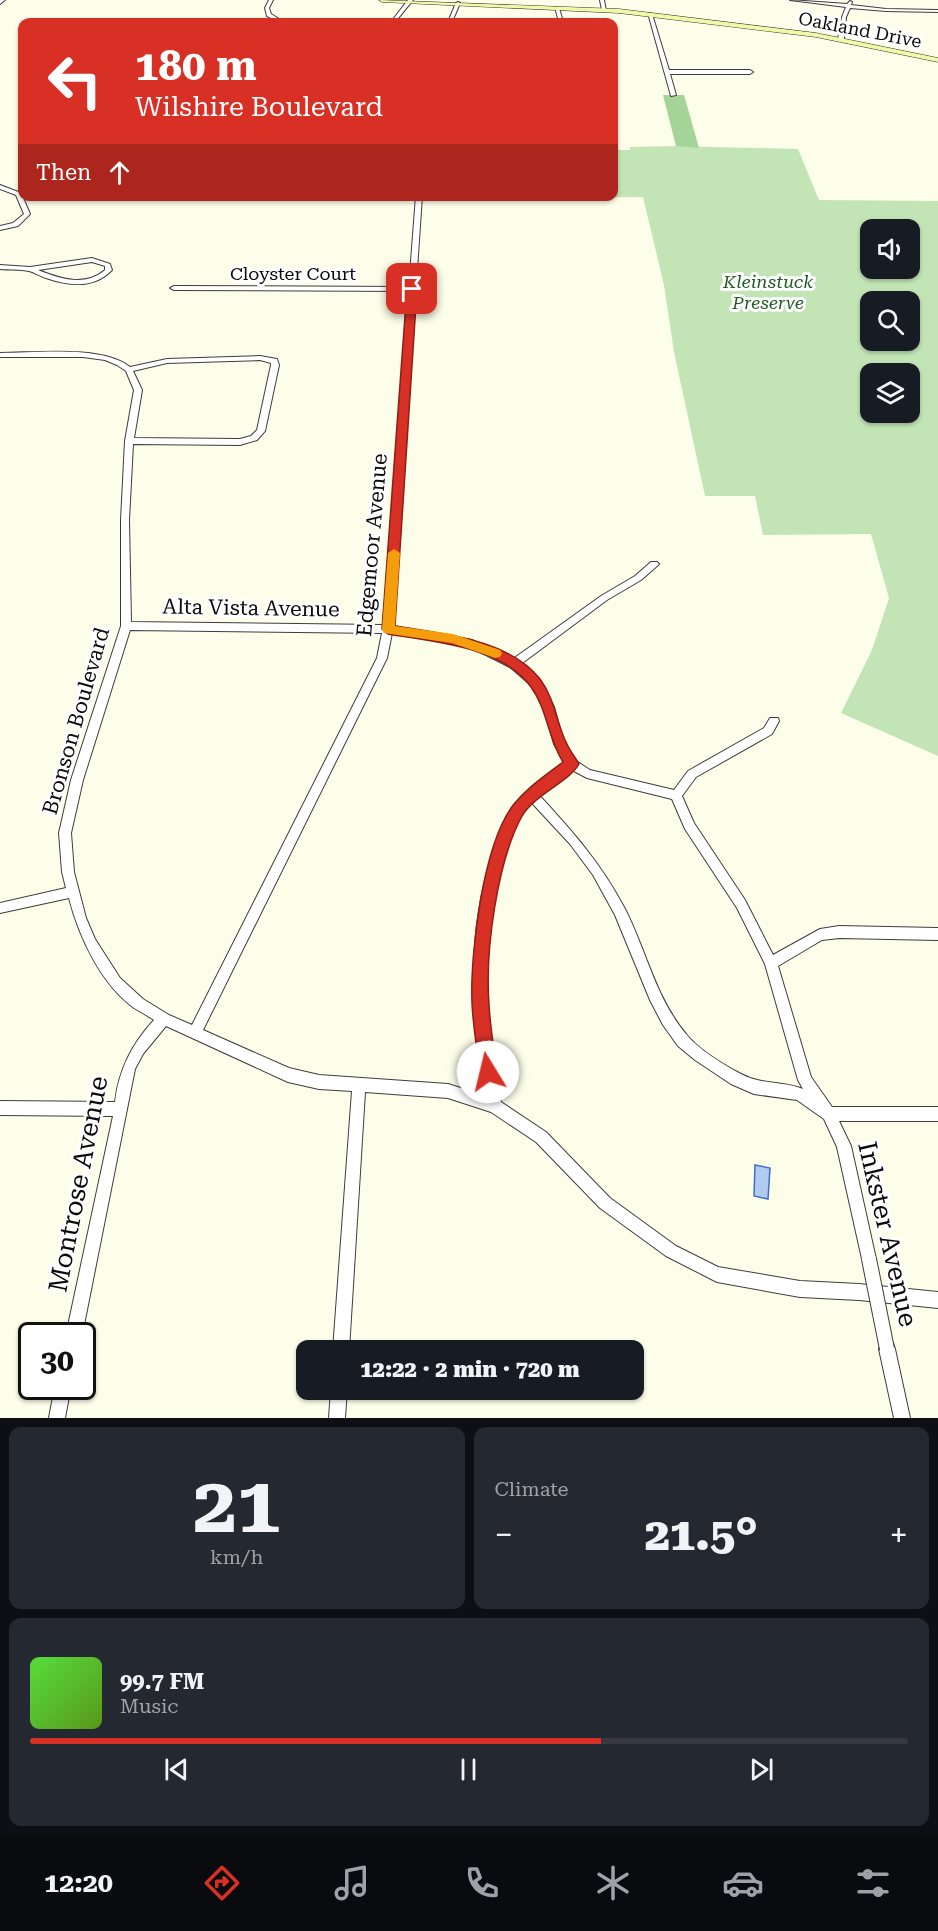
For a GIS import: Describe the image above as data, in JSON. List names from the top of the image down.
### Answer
{
  "streets": {
    "main road": ["Oakland Drive"],
    "street": [
      "Cloyster Court",
      "Edgemoor Avenue",
      "Alta Vista Avenue",
      "Bronson Boulevard",
      "Montrose Avenue",
      "Inkster Avenue"
    ]
  },
  "crossings": [
    ["Cloyster Court", "Edgemoor Avenue"],
    ["Edgemoor Avenue", "Alta Vista Avenue"],
    ["Edgemoor Avenue", "Bronson Boulevard"],
    ["Alta Vista Avenue", "Bronson Boulevard"],
    ["Bronson Boulevard", "Montrose Avenue"]
  ],
  "parks": ["Kleinstuck Preserve"],
  "page": {
    "turn": ["180 m", "Wilshire Boulevard"],
    "then": "Then",
    "limit": "30",
    "trip": "12:22 · 2 min · 720 m",
    "tile": [
      ["21", "km/h"],
      "Climate"
    ],
    "heat": ["−", "21.5°", "+"],
    "song": ["99.7 FM", "Music"],
    "tabs": "12:20"
  }
}
